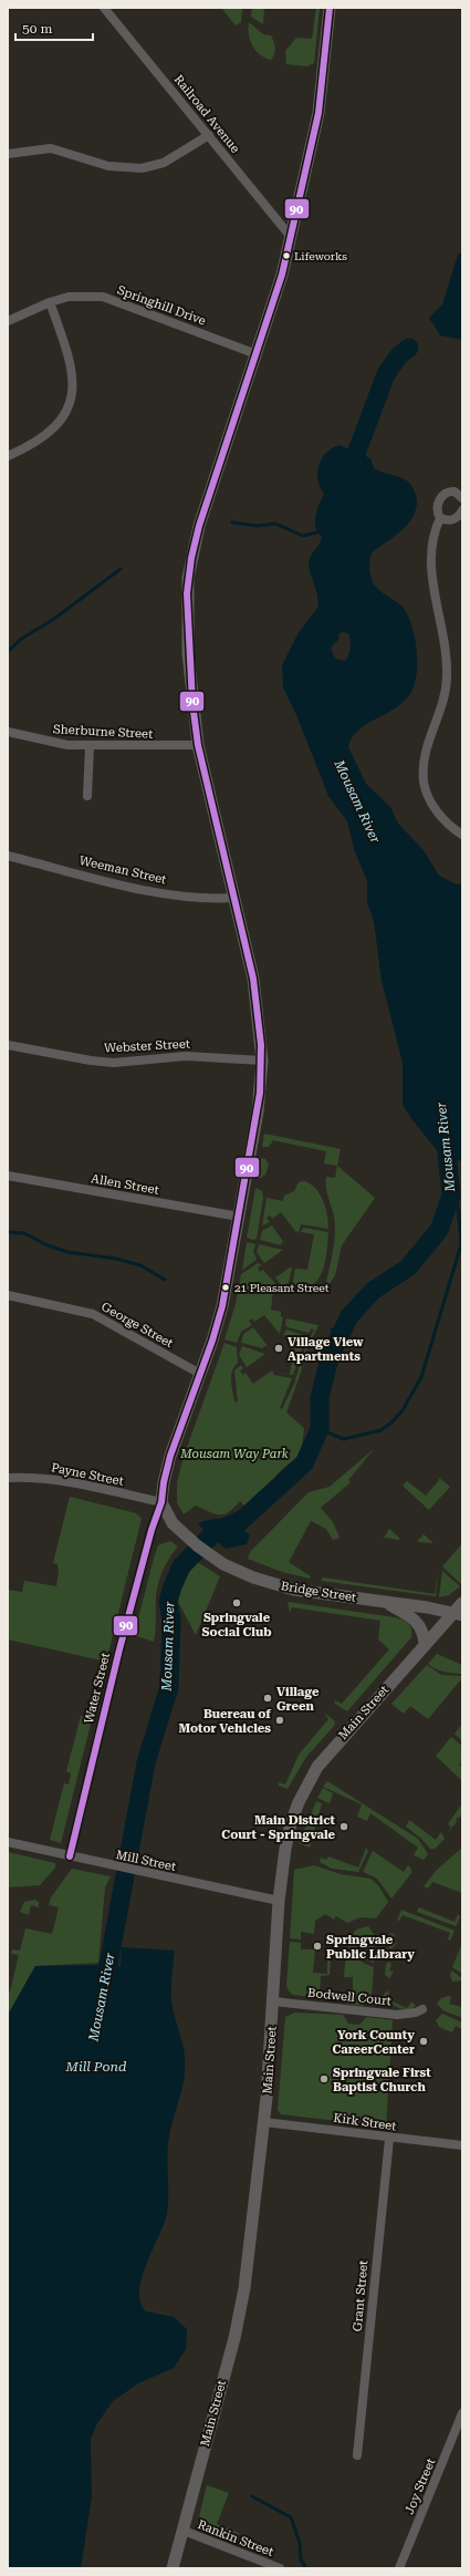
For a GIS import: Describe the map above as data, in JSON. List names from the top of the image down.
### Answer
{
  "streets": {
    "main road": ["Bridge Street", "Main Street"],
    "street": [
      "Railroad Avenue",
      "Springhill Drive",
      "Sherburne Street",
      "Weeman Street",
      "Webster Street",
      "Allen Street",
      "George Street",
      "Payne Street",
      "Water Street",
      "Mill Street",
      "Bodwell Court",
      "Kirk Street",
      "Grant Street",
      "Joy Street",
      "Rankin Street"
    ]
  },
  "crossings": [
    ["Payne Street", "Bridge Street"],
    ["Payne Street", "Water Street"],
    ["Bridge Street", "Water Street"],
    ["Bridge Street", "Main Street"],
    ["Water Street", "Mill Street"],
    ["Main Street", "Mill Street"],
    ["Main Street", "Bodwell Court"],
    ["Main Street", "Kirk Street"],
    ["Main Street", "Rankin Street"],
    ["Kirk Street", "Grant Street"]
  ],
  "water": ["Mousam River", "Mill Pond"],
  "parks": ["Mousam Way Park"],
  "places": [
    "Lifeworks",
    "21 Pleasant Street",
    "Village View Apartments",
    "Springvale Social Club",
    "Village Green",
    "Buereau of Motor Vehicles",
    "Main District Court - Springvale",
    "Springvale Public Library",
    "York County CareerCenter",
    "Springvale First Baptist Church"
  ],
  "lines": ["transit line 90"],
  "scale_bar": "50 m"
}
